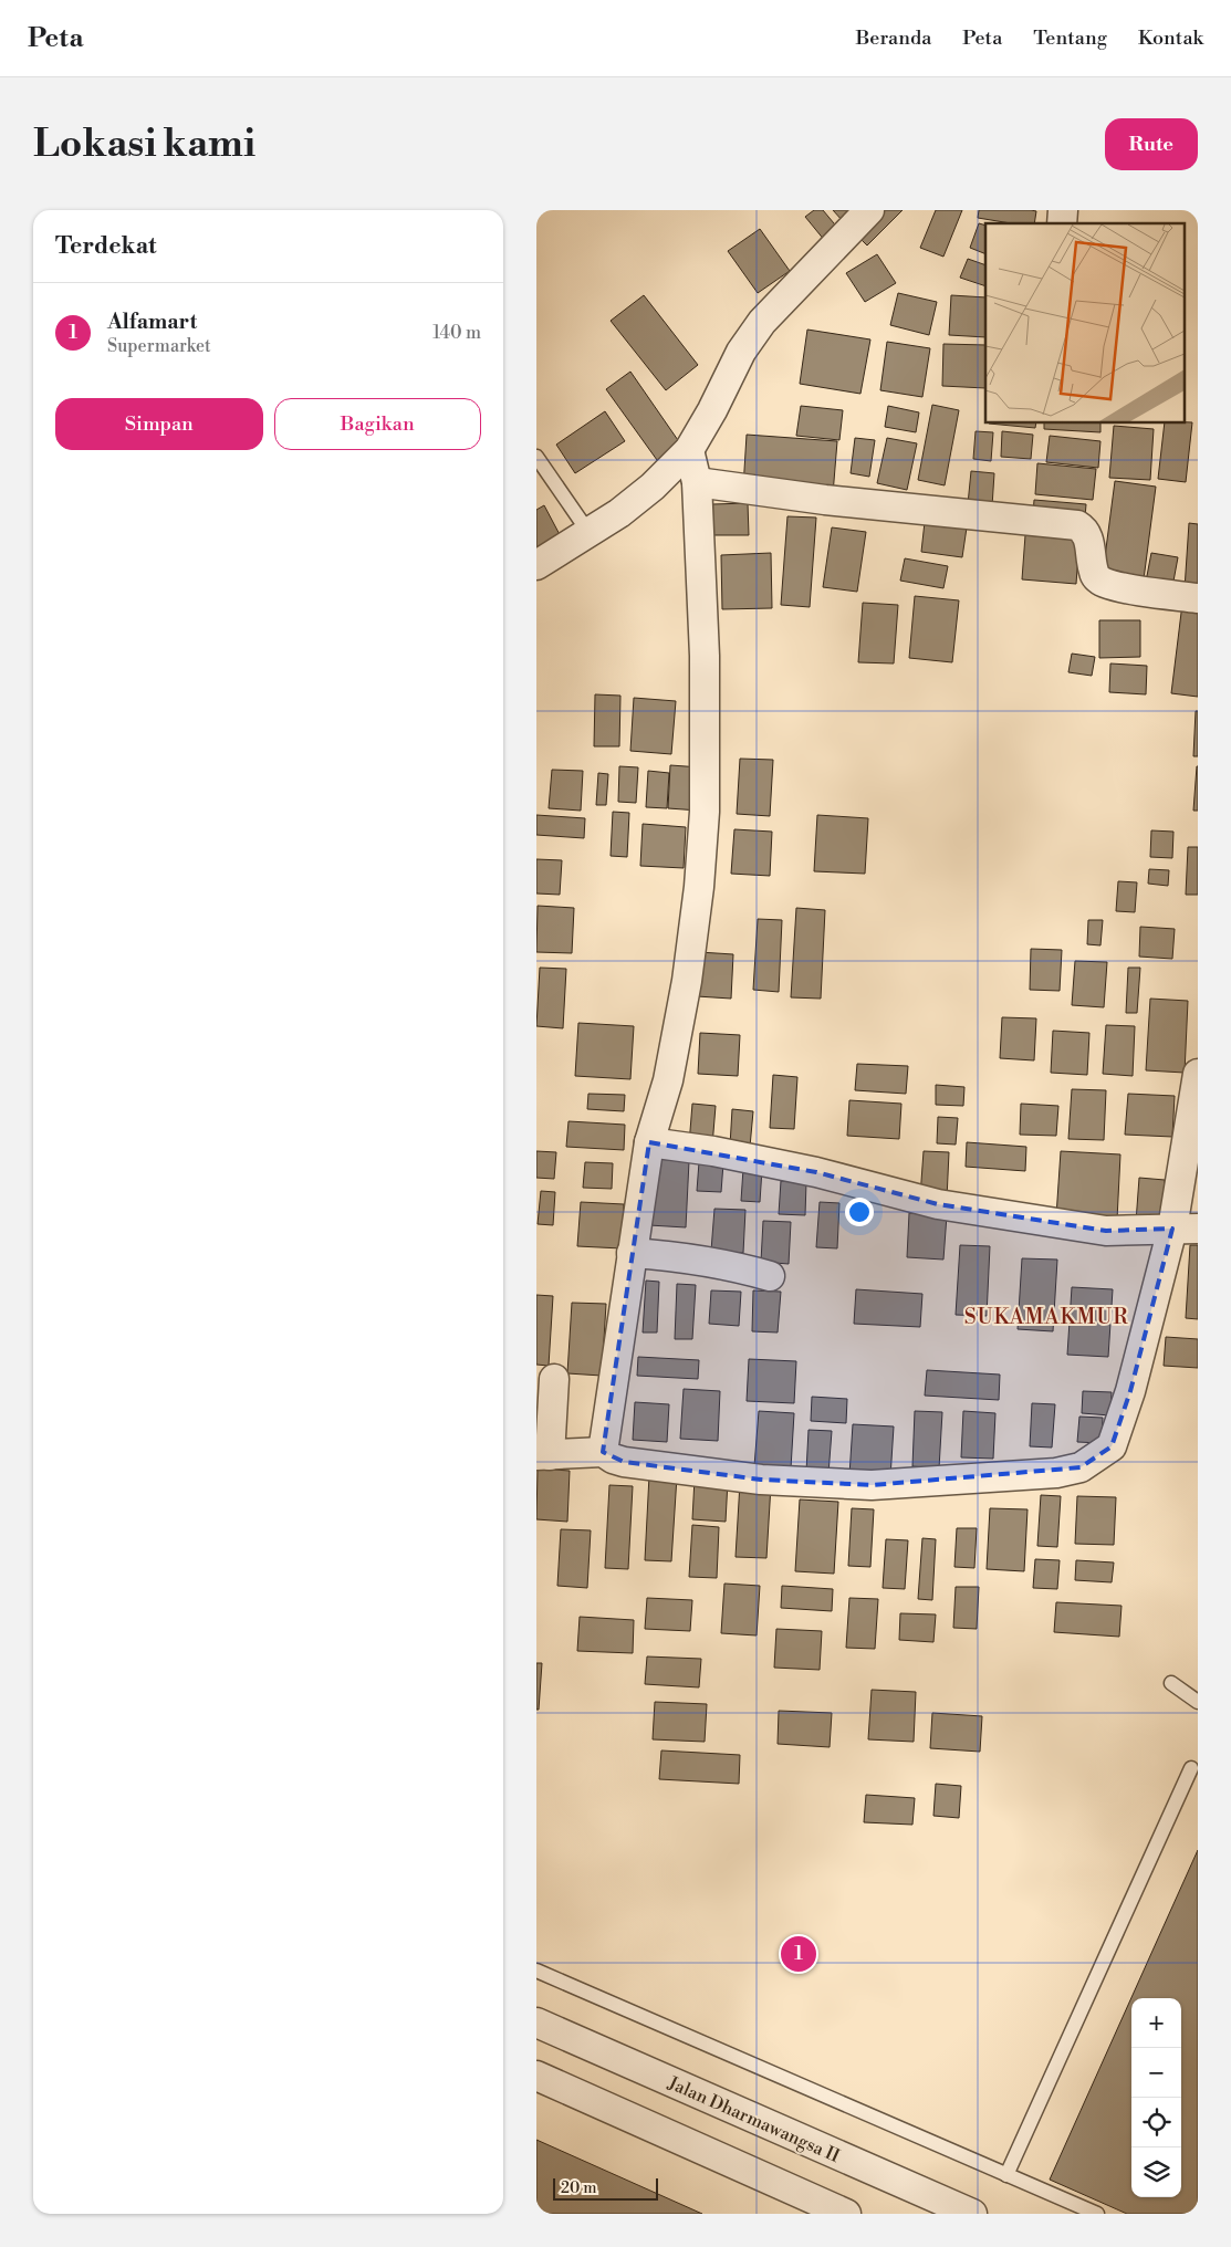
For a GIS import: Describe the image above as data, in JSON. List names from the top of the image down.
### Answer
{
  "streets": {
    "street": ["Jalan Dharmawangsa II"]
  },
  "districts": ["SUKAMAKMUR"],
  "scale_bar": "20 m",
  "page": {
    "header": "Peta",
    "nav": [
      "Beranda",
      "Peta",
      "Tentang",
      "Kontak"
    ],
    "buttons": [
      "Rute",
      ["Simpan", "Bagikan"]
    ],
    "title": "Lokasi kami",
    "heading": "Terdekat",
    "list": [
      {
        "mark": "1",
        "name": "Alfamart",
        "note": "Supermarket",
        "value": "140 m"
      }
    ],
    "pins": "1",
    "map_buttons": ["+", "−"],
    "scale": "20 m"
  }
}
